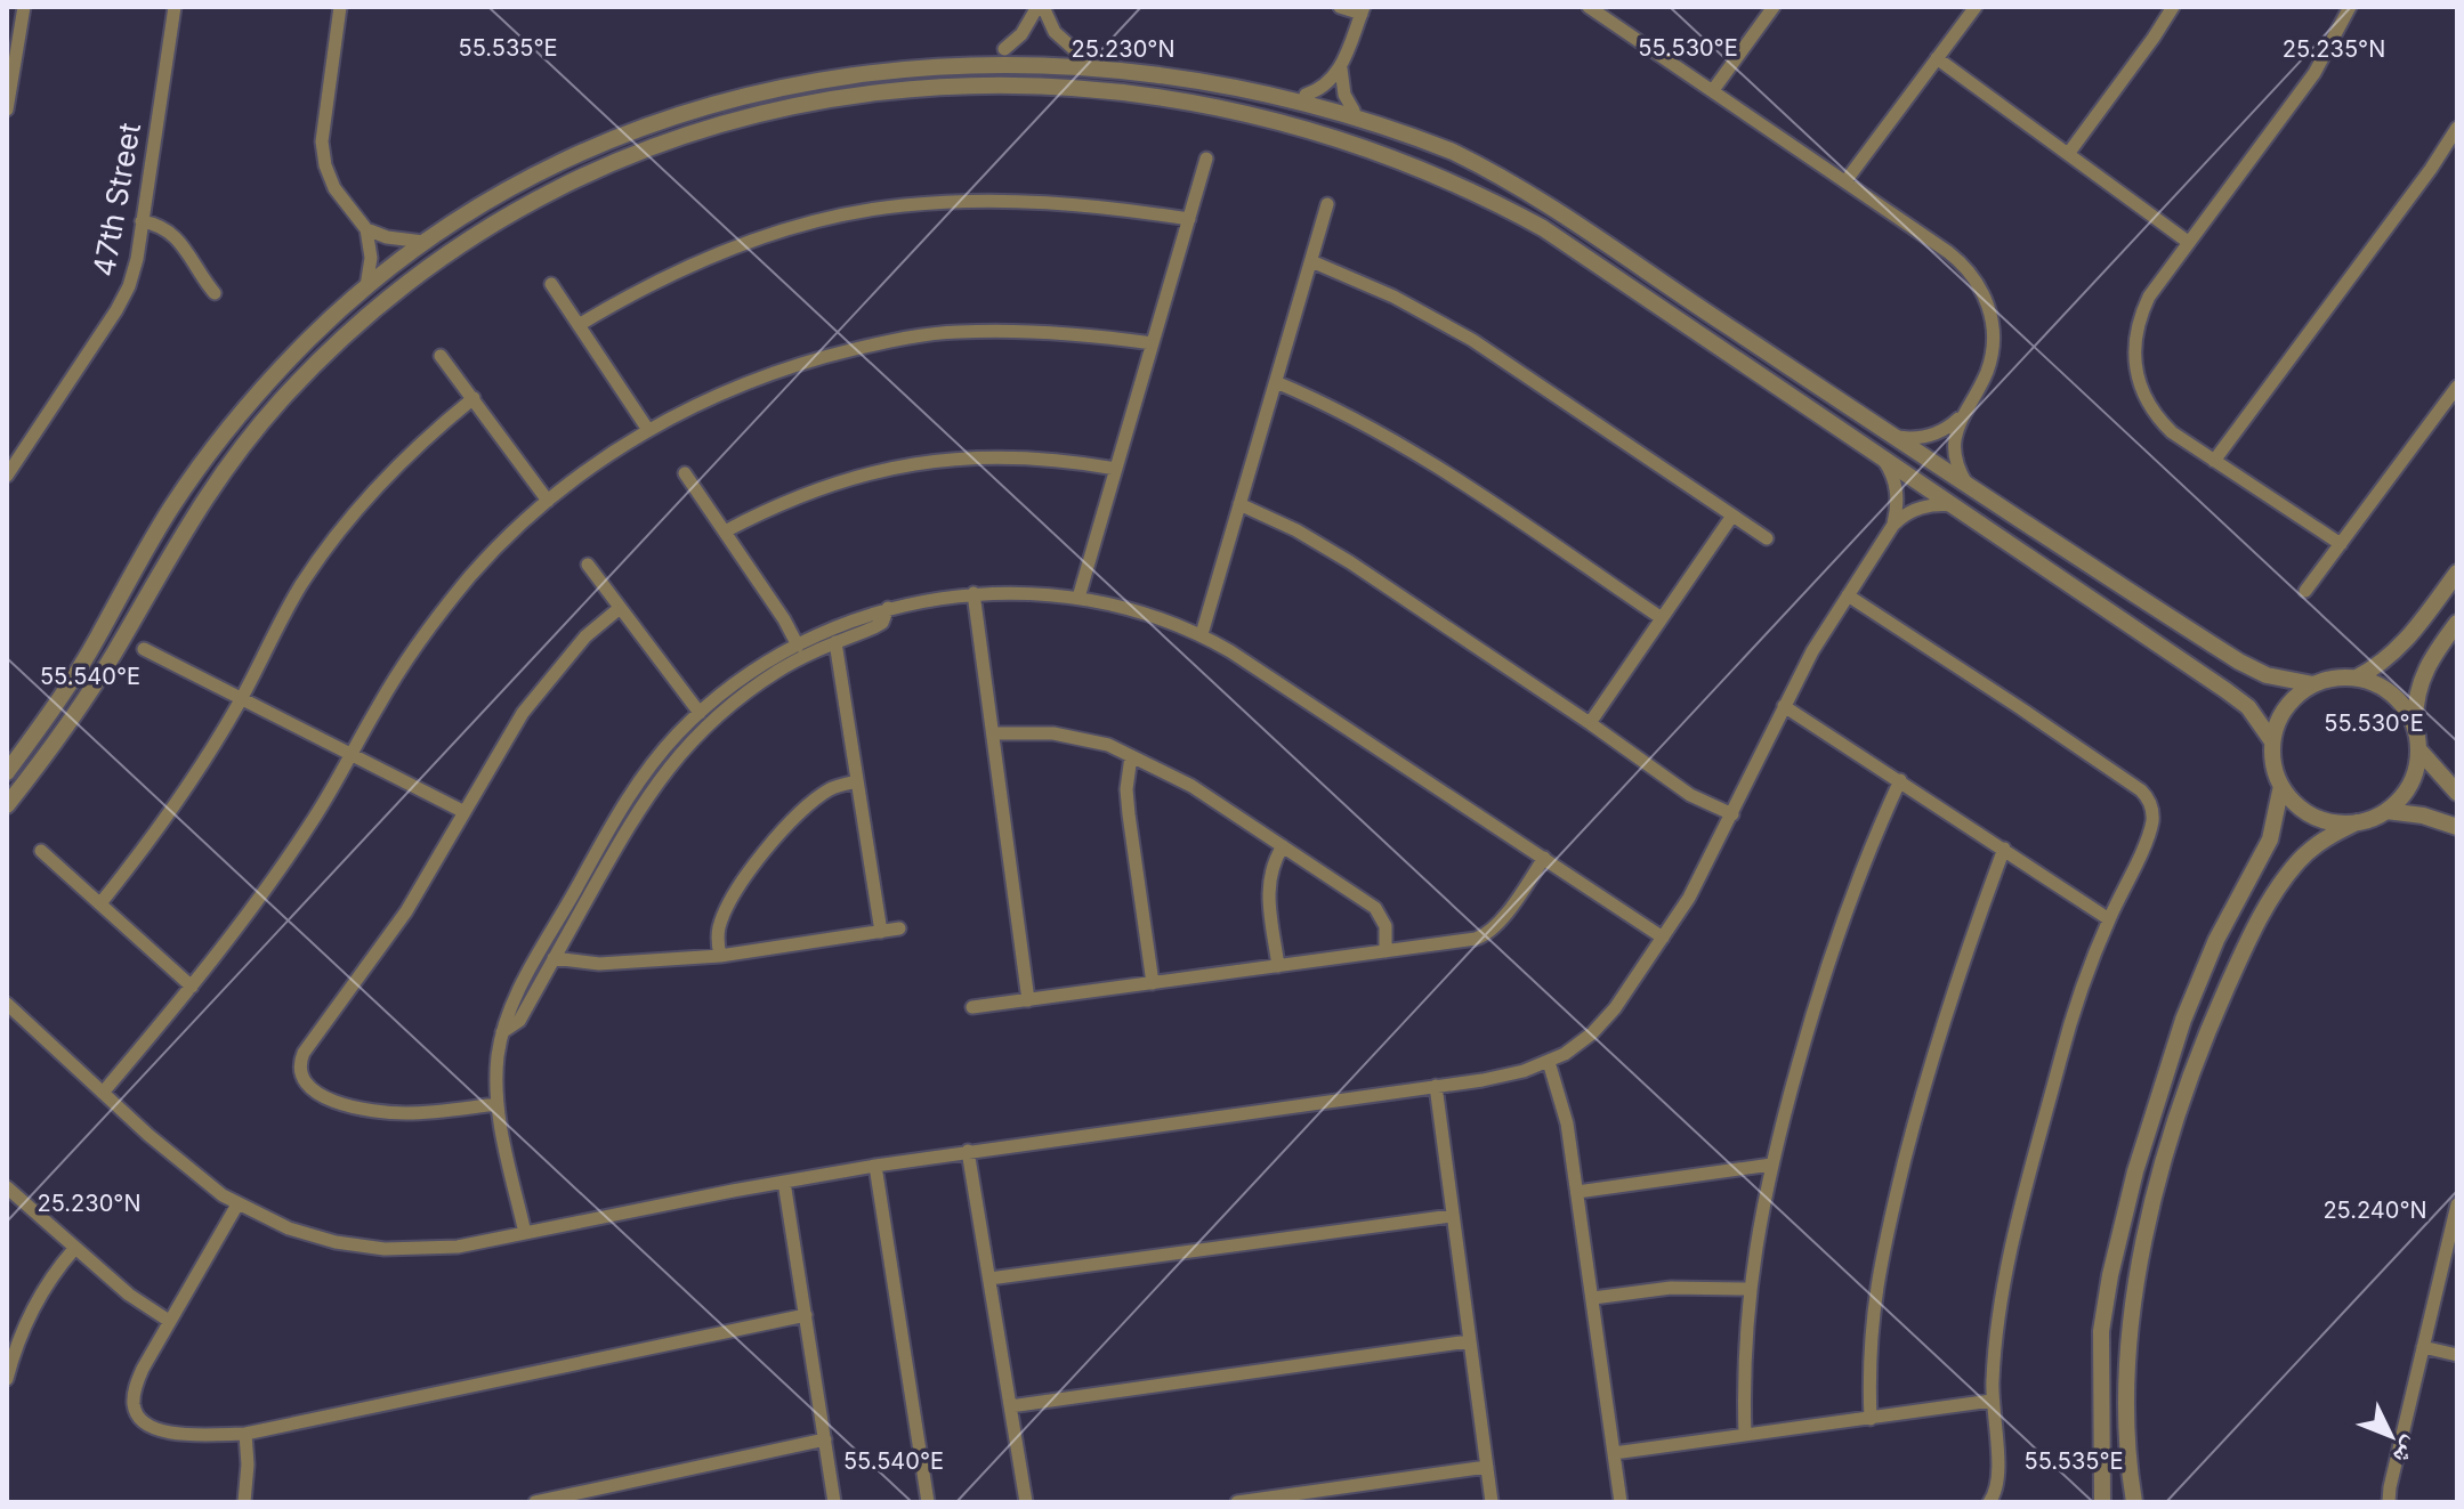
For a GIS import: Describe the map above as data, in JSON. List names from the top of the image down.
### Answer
{
  "streets": {
    "street": ["47th Street"]
  },
  "north": "bottom right",
  "coordinates": [
    "55.530°E",
    "55.535°E",
    "25.230°N",
    "25.235°N",
    "55.540°E",
    "25.240°N"
  ]
}
